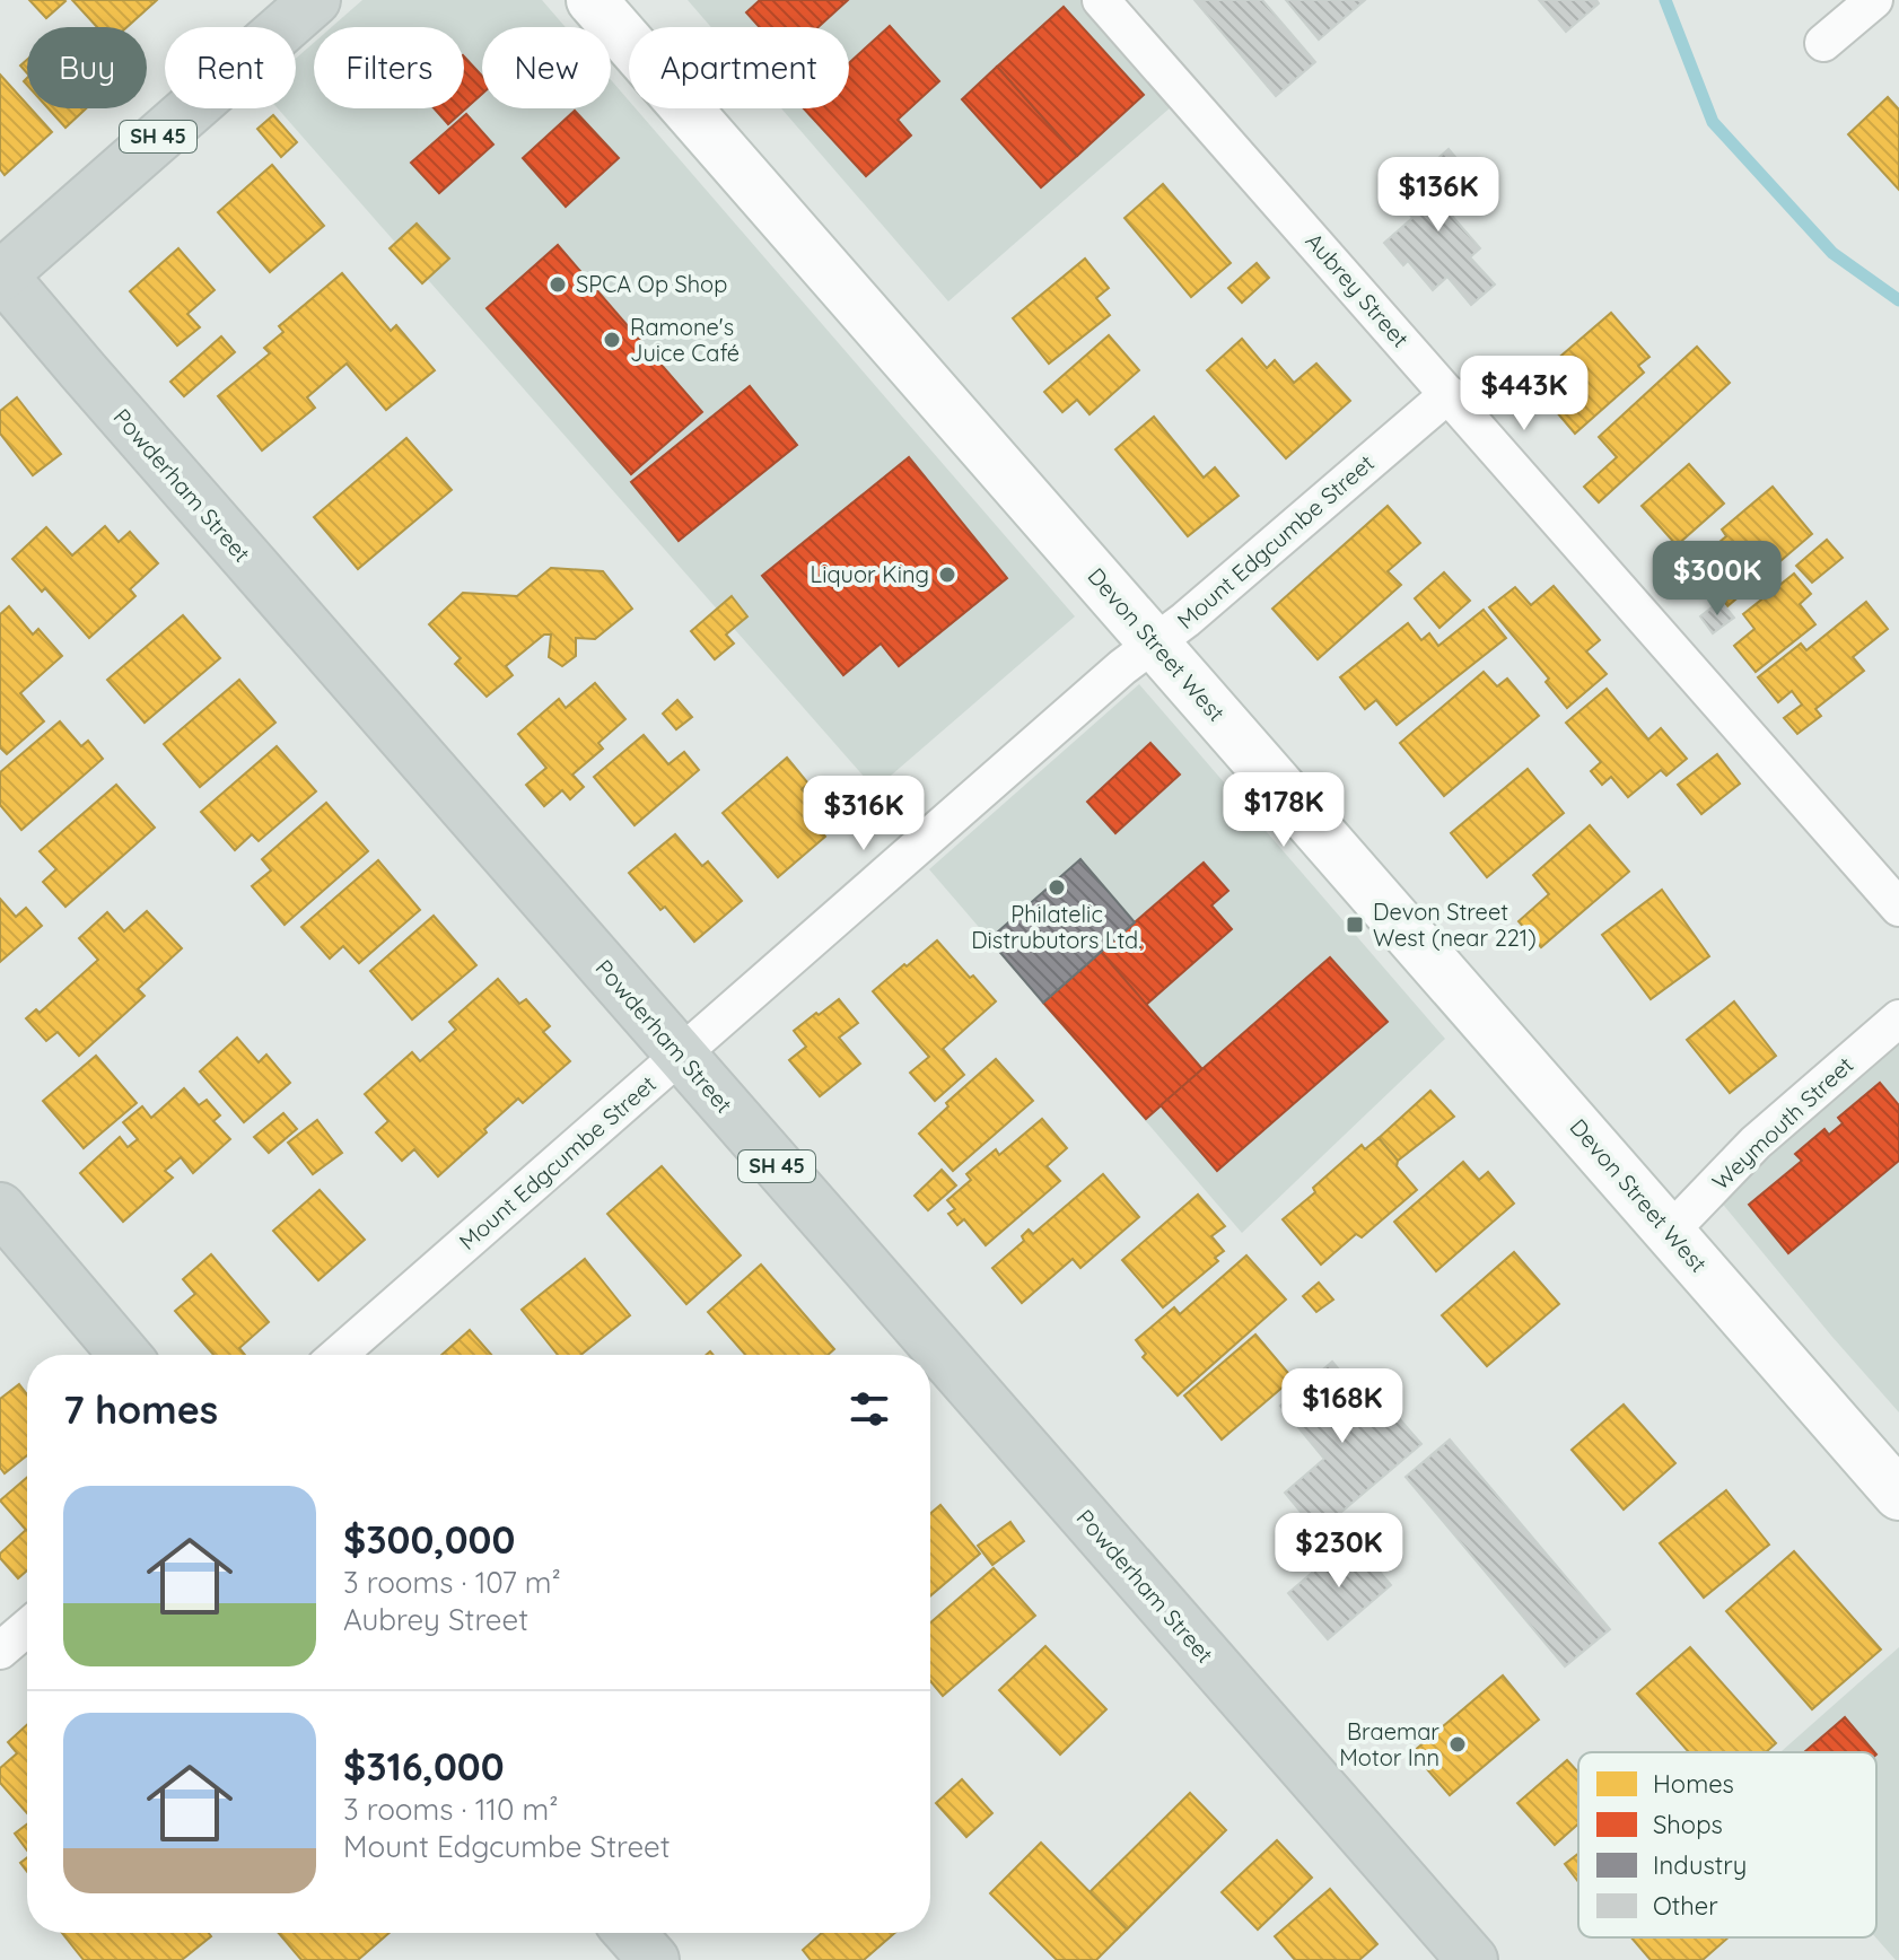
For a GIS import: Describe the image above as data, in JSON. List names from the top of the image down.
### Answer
{
  "streets": {
    "main road": ["SH 45", "Powderham Street"],
    "street": [
      "Aubrey Street",
      "Mount Edgcumbe Street",
      "Devon Street West",
      "Weymouth Street"
    ]
  },
  "crossings": [
    ["SH 45", "Powderham Street"],
    ["Aubrey Street", "Mount Edgcumbe Street"],
    ["Powderham Street", "Mount Edgcumbe Street"],
    ["Mount Edgcumbe Street", "Devon Street West"],
    ["Devon Street West", "Weymouth Street"]
  ],
  "places": {
    "other": [
      "SPCA Op Shop",
      "Ramone's Juice Café",
      "Liquor King",
      "Philatelic Distrubutors Ltd.",
      "Braemar Motor Inn"
    ],
    "transit": ["Devon Street West (near 221)"]
  },
  "legend": [
    "Homes",
    "Shops",
    "Industry",
    "Other"
  ],
  "page": {
    "chip": [
      "Buy",
      "Rent",
      "Filters",
      "New",
      "Apartment"
    ],
    "price": [
      "$136K",
      "$443K",
      "$300K",
      "$178K",
      "$316K",
      "$168K",
      "$230K"
    ],
    "heading": "7 homes",
    "list": [
      {
        "name": "$300,000",
        "note": "3 rooms · 107 m² · Aubrey Street"
      },
      {
        "name": "$316,000",
        "note": "3 rooms · 110 m² · Mount Edgcumbe Street"
      }
    ]
  }
}
